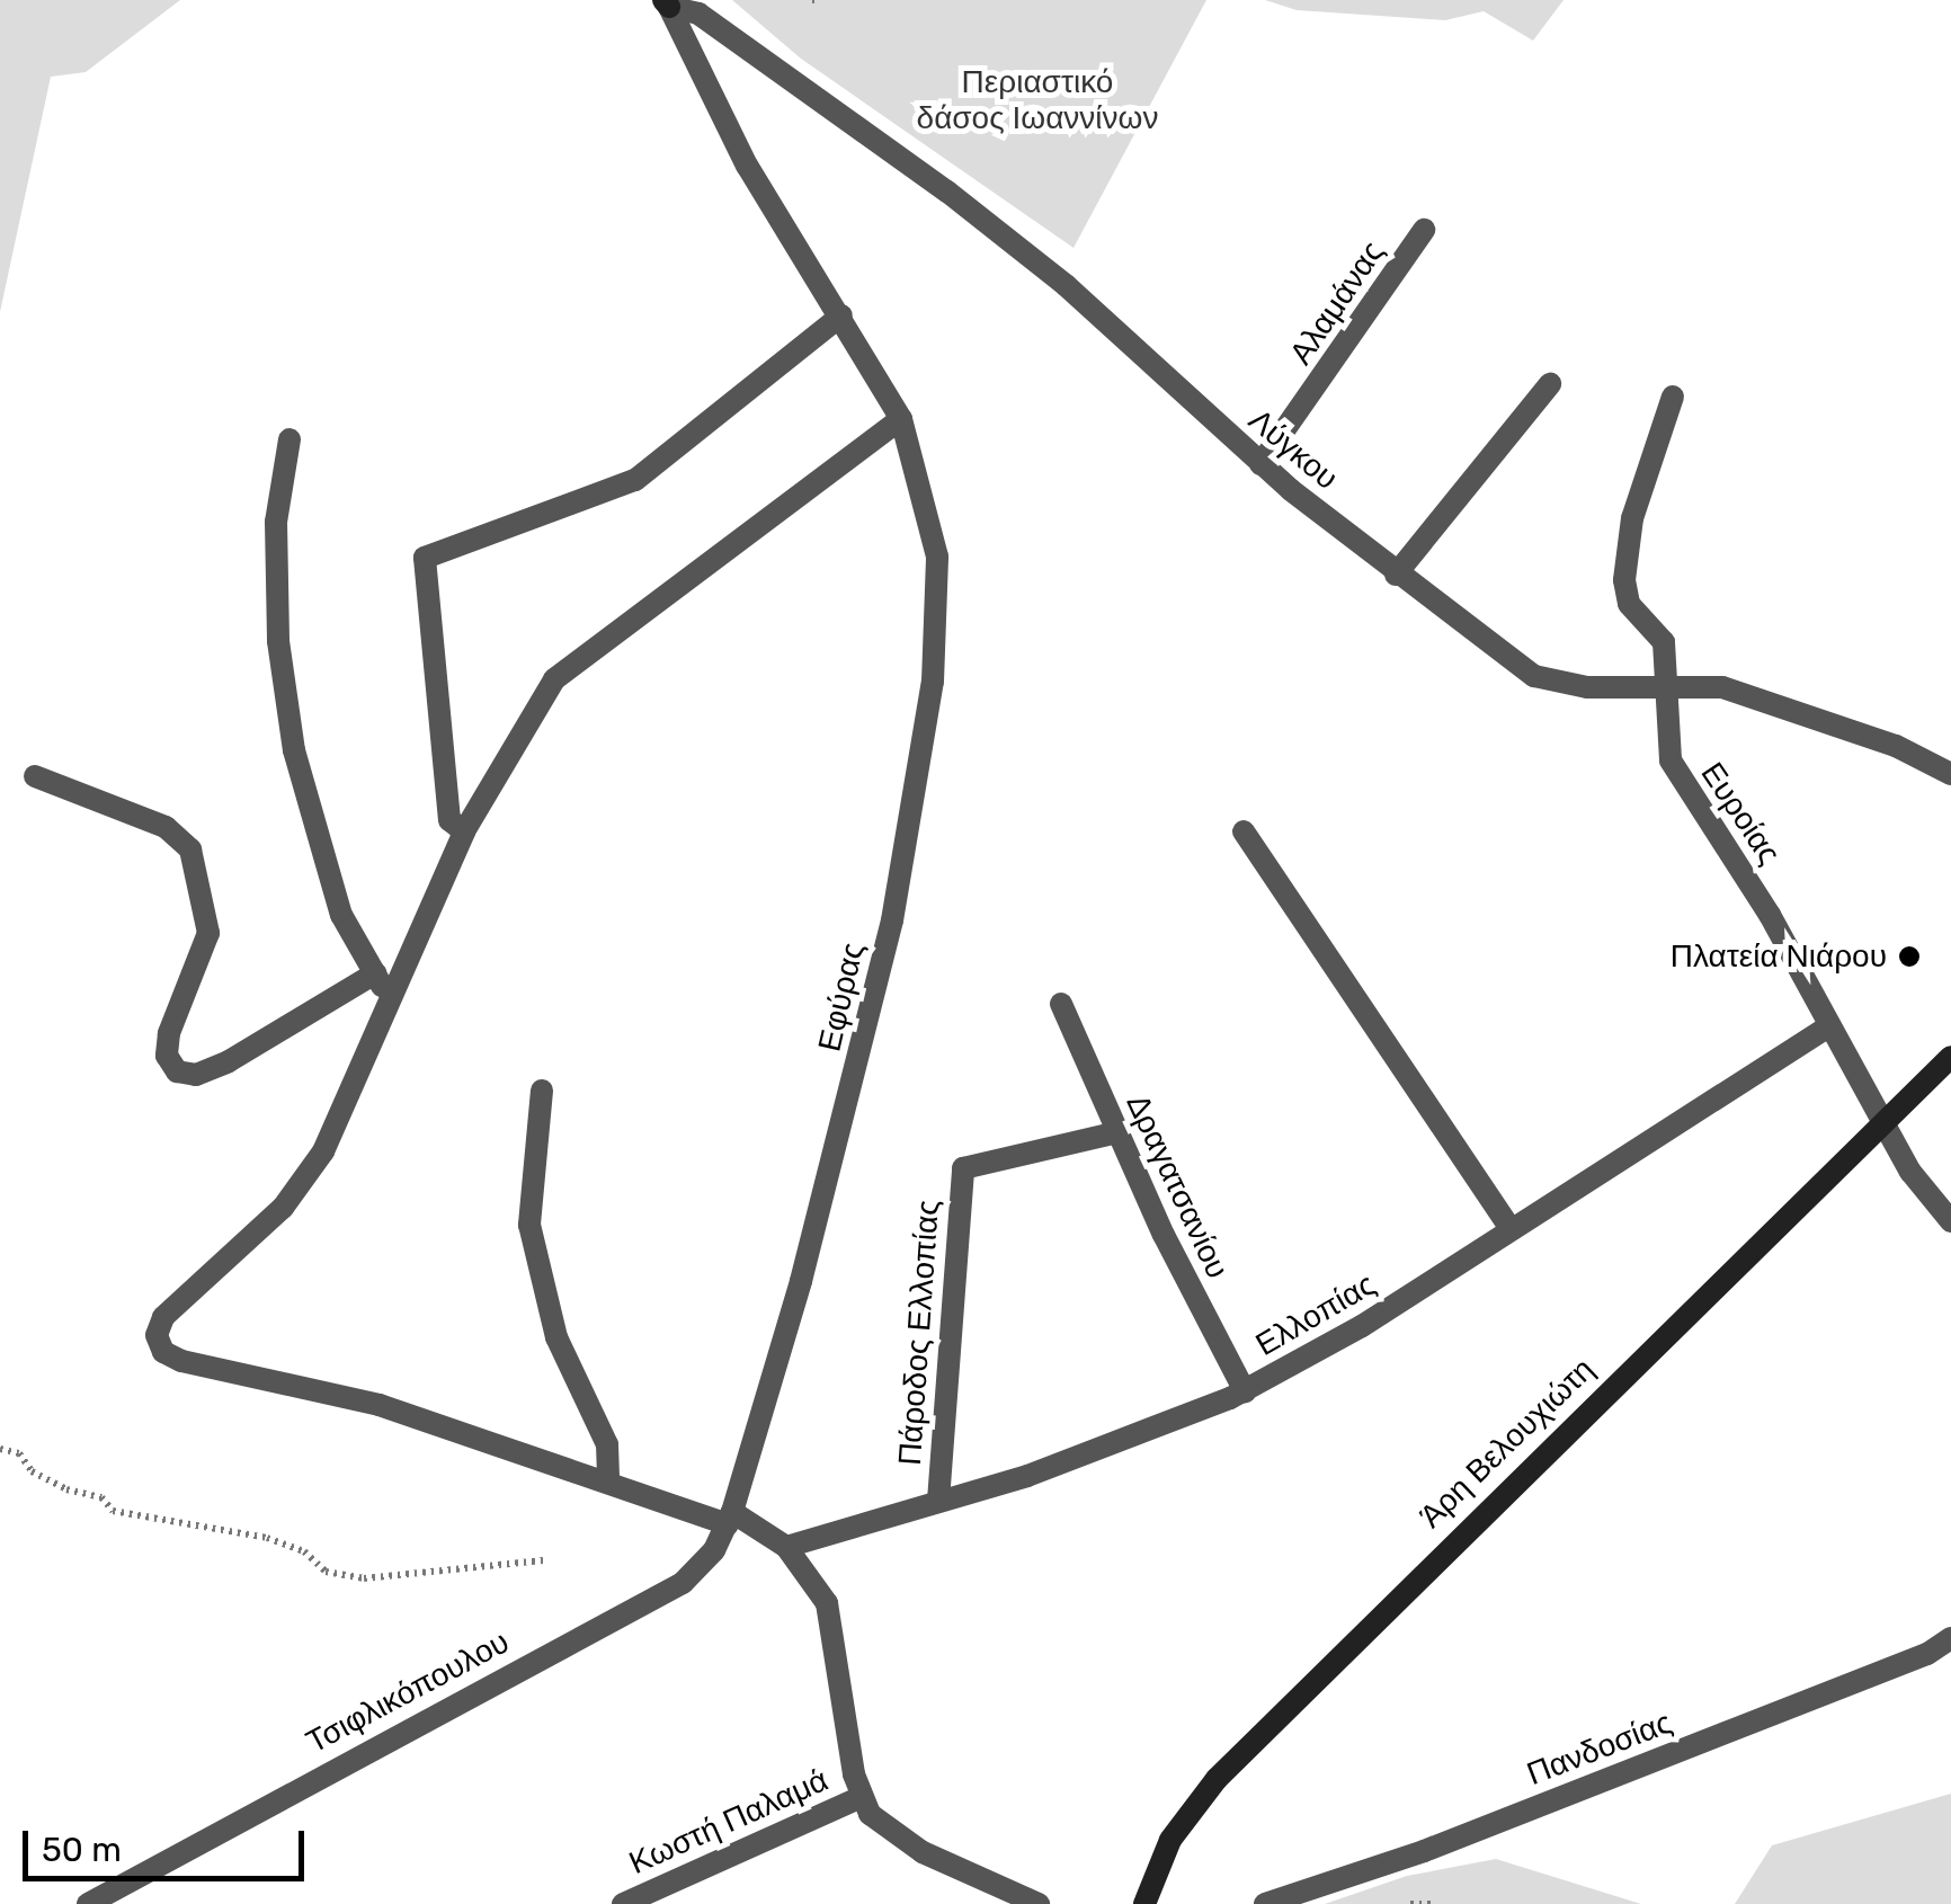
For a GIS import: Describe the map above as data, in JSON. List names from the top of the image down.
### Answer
{
  "streets": {
    "street": [
      "Αλαμάνας",
      "Λύγκου",
      "Ευροίας",
      "Εφύρας",
      "Δραγατσανίου",
      "Ελλοπίας",
      "Πάροδος Ελλοπίας",
      "Άρη Βελουχιώτη",
      "Τσιφλικόπουλου",
      "Πανδοσίας",
      "Κωστή Παλαμά"
    ]
  },
  "crossings": [
    ["Αλαμάνας", "Λύγκου"],
    ["Λύγκου", "Ευροίας"],
    ["Λύγκου", "Εφύρας"],
    ["Ευροίας", "Ελλοπίας"],
    ["Ευροίας", "Άρη Βελουχιώτη"],
    ["Εφύρας", "Τσιφλικόπουλου"],
    ["Δραγατσανίου", "Ελλοπίας"],
    ["Δραγατσανίου", "Πάροδος Ελλοπίας"],
    ["Ελλοπίας", "Πάροδος Ελλοπίας"]
  ],
  "parks": ["Περιαστικό δάσος Ιωαννίνων"],
  "places": ["Πλατεία Νιάρου"],
  "scale_bar": "50 m"
}
